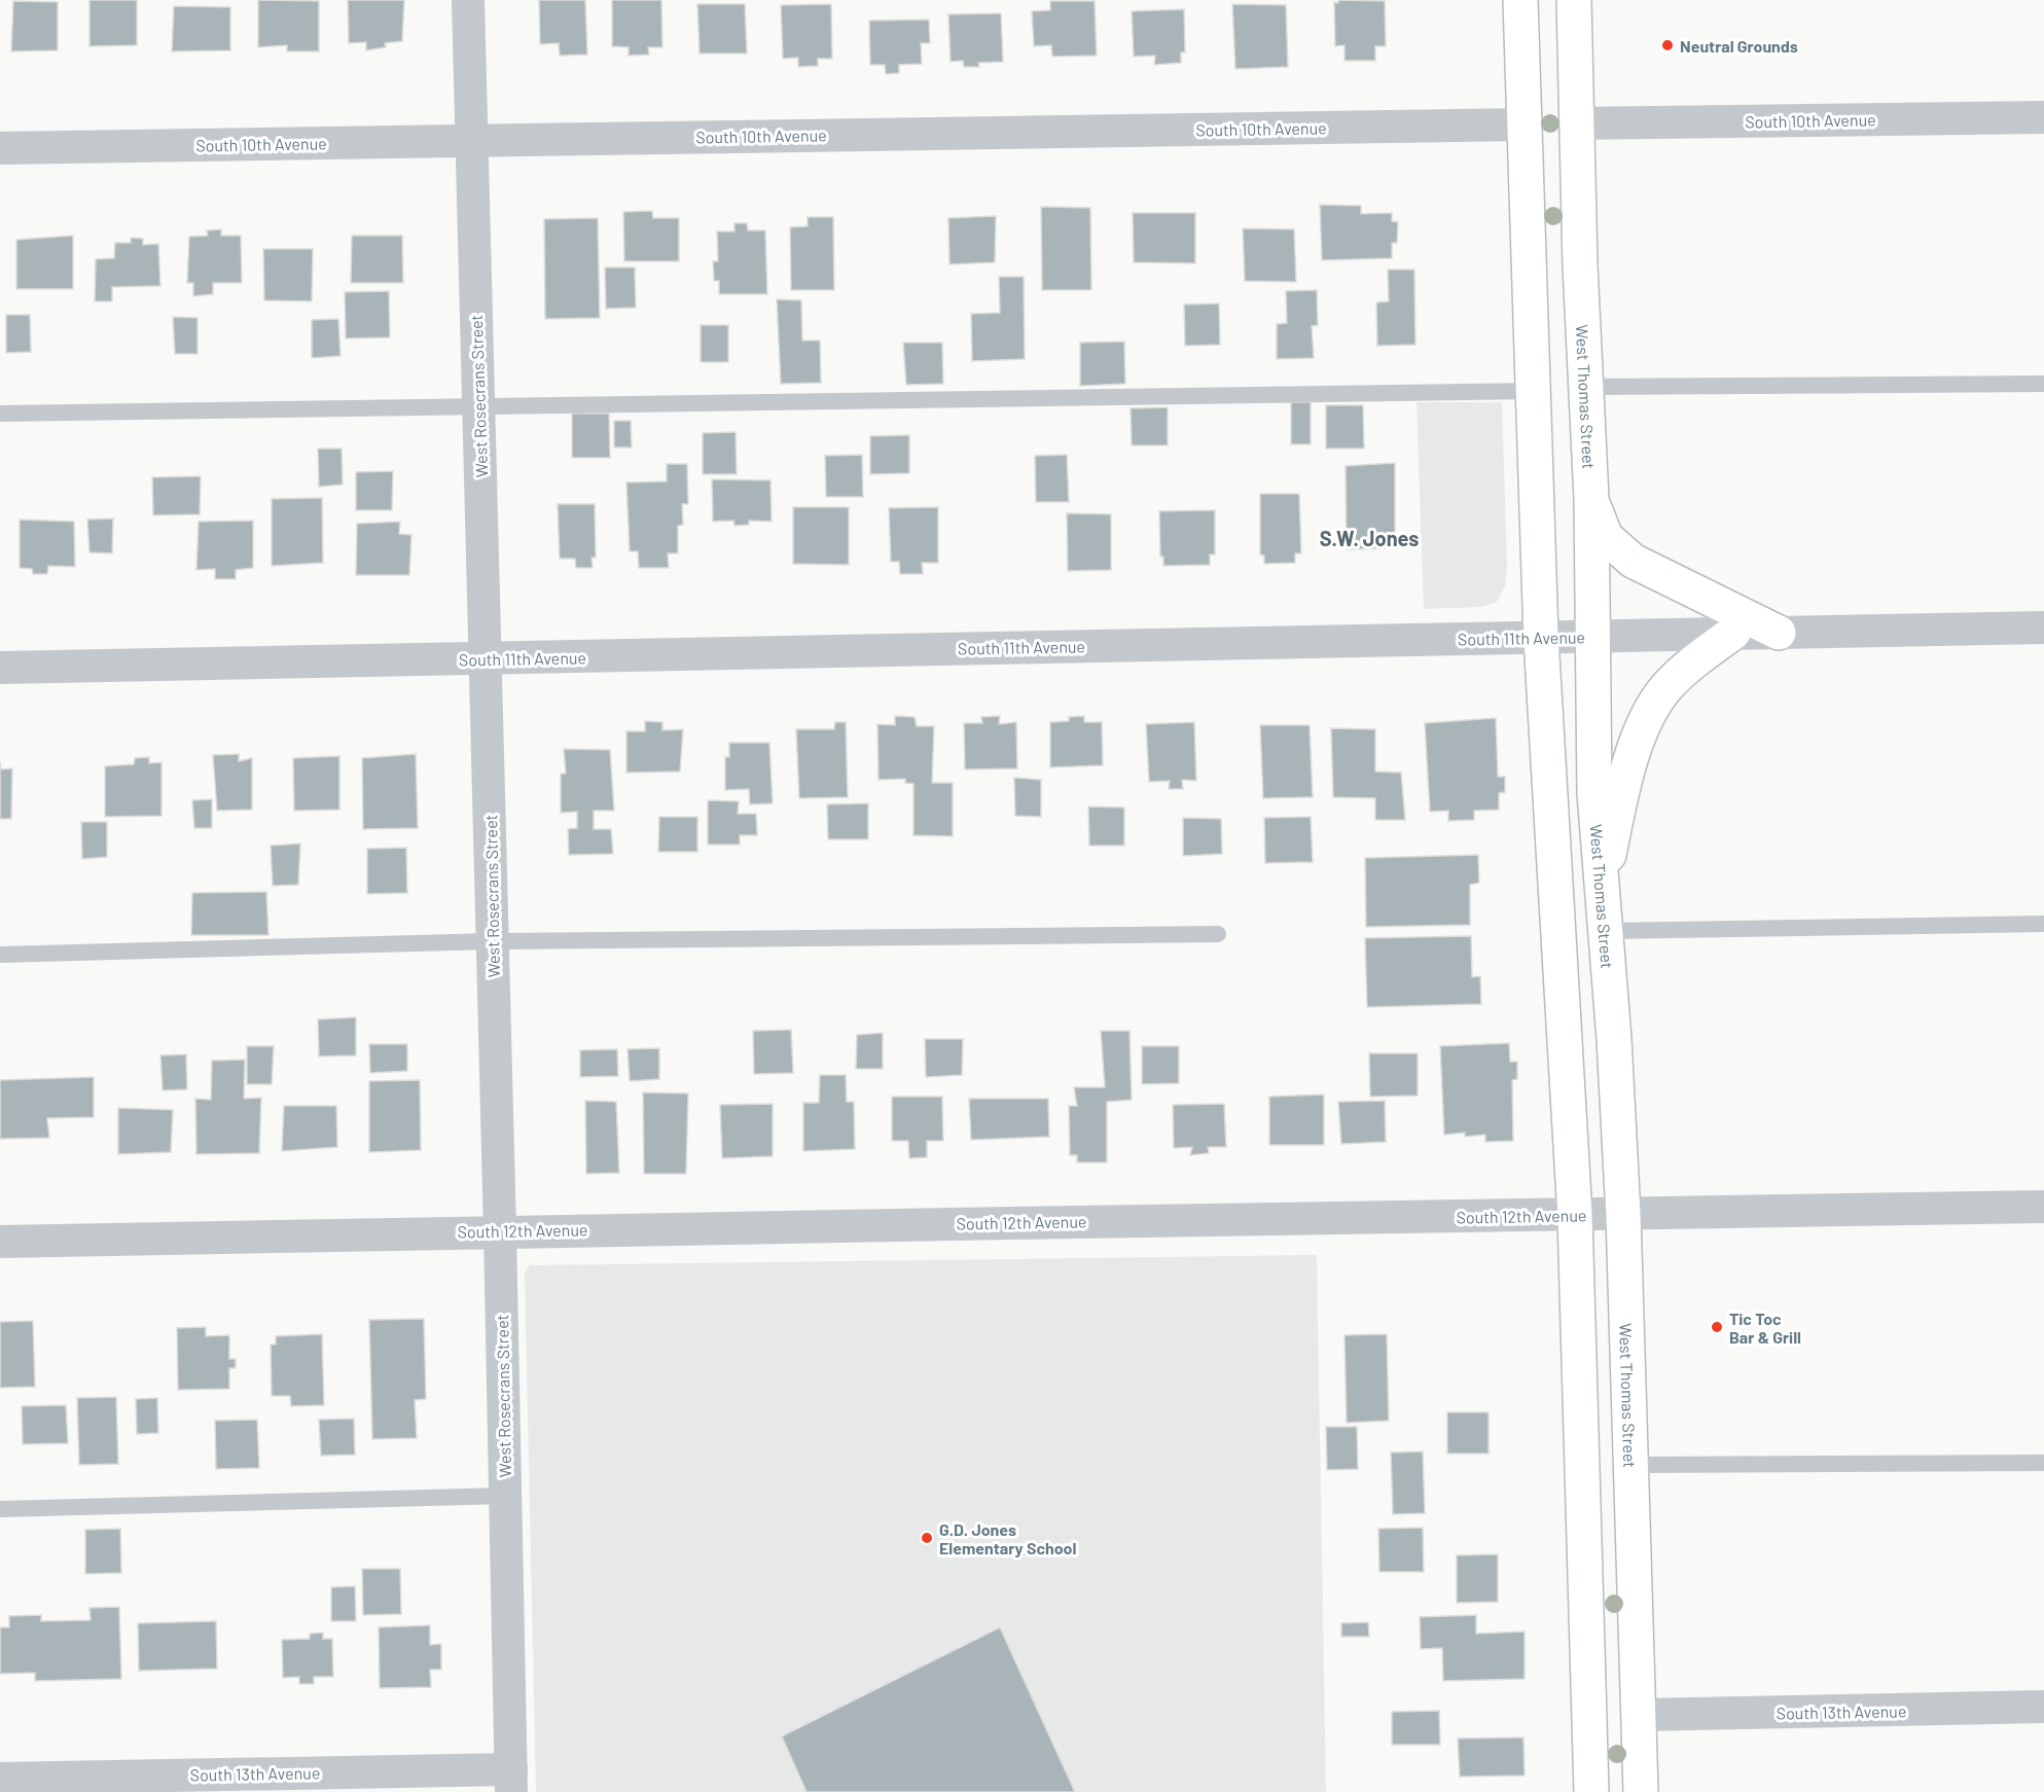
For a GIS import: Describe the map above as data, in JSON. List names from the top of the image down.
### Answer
{
  "streets": {
    "main road": ["West Thomas Street"],
    "street": [
      "South 10th Avenue",
      "West Rosecrans Street",
      "South 11th Avenue",
      "South 12th Avenue",
      "South 13th Avenue"
    ]
  },
  "crossings": [
    ["South 10th Avenue", "West Rosecrans Street"],
    ["South 10th Avenue", "West Thomas Street"],
    ["West Rosecrans Street", "South 11th Avenue"],
    ["West Rosecrans Street", "South 12th Avenue"],
    ["West Rosecrans Street", "South 13th Avenue"],
    ["West Thomas Street", "South 11th Avenue"],
    ["West Thomas Street", "South 12th Avenue"],
    ["West Thomas Street", "South 13th Avenue"]
  ],
  "districts": ["S.W. Jones"],
  "places": ["Neutral Grounds", "Tic Toc Bar & Grill", "G.D. Jones Elementary School"]
}
